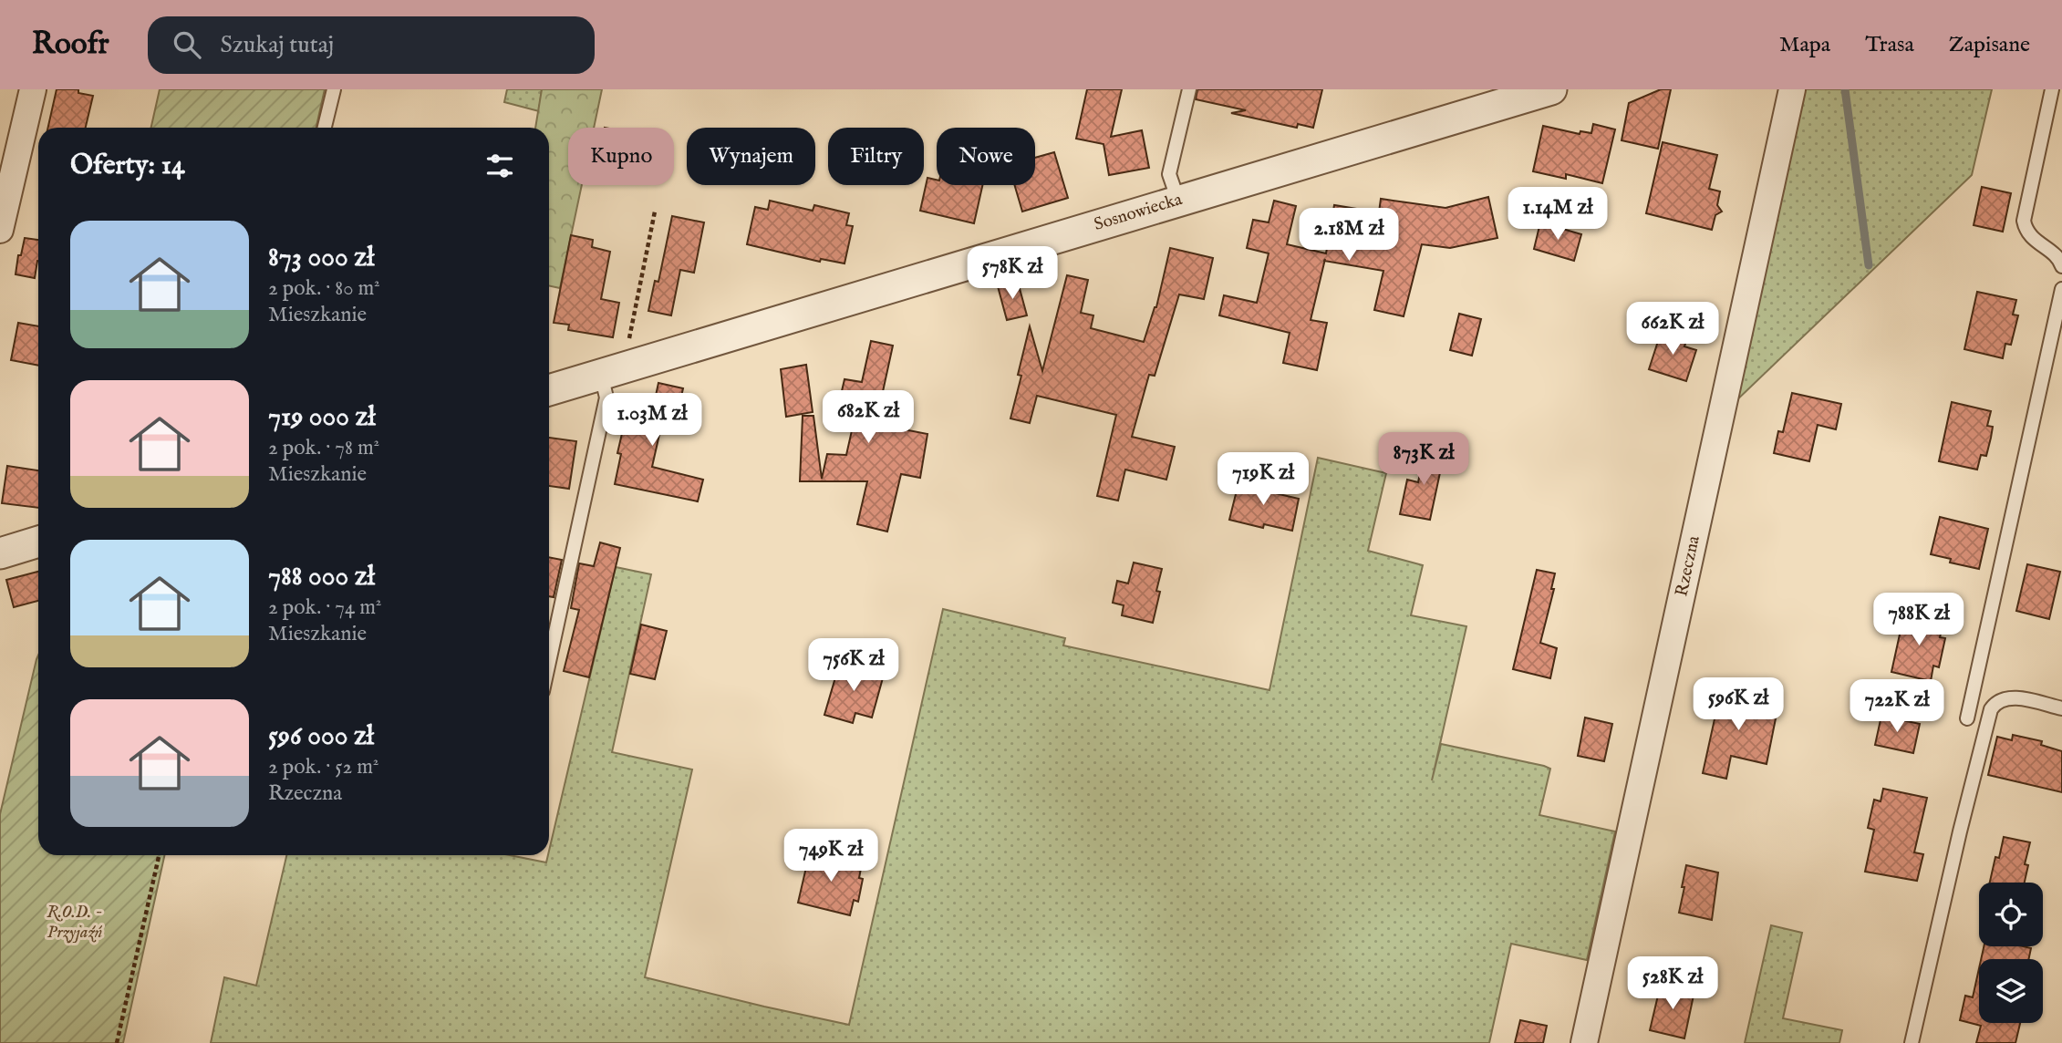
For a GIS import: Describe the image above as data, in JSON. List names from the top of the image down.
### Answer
{
  "streets": {
    "street": ["Sosnowiecka", "Rzeczna"]
  },
  "parks": ["R.O.D. - Przyjaźń"],
  "page": {
    "header": "Roofr",
    "search": "Szukaj tutaj",
    "nav": ["Mapa", "Trasa", "Zapisane"],
    "chip": [
      "Kupno",
      "Wynajem",
      "Filtry",
      "Nowe"
    ],
    "heading": "Oferty: 14",
    "price": [
      "1.14M zł",
      "2.18M zł",
      "578K zł",
      "662K zł",
      "682K zł",
      "1.03M zł",
      "873K zł",
      "719K zł",
      "788K zł",
      "756K zł",
      "596K zł",
      "722K zł",
      "749K zł",
      "528K zł"
    ],
    "list": [
      {
        "name": "873 000 zł",
        "note": "2 pok. · 80 m² · Mieszkanie"
      },
      {
        "name": "719 000 zł",
        "note": "2 pok. · 78 m² · Mieszkanie"
      },
      {
        "name": "788 000 zł",
        "note": "2 pok. · 74 m² · Mieszkanie"
      },
      {
        "name": "596 000 zł",
        "note": "2 pok. · 52 m² · Rzeczna"
      }
    ]
  }
}
